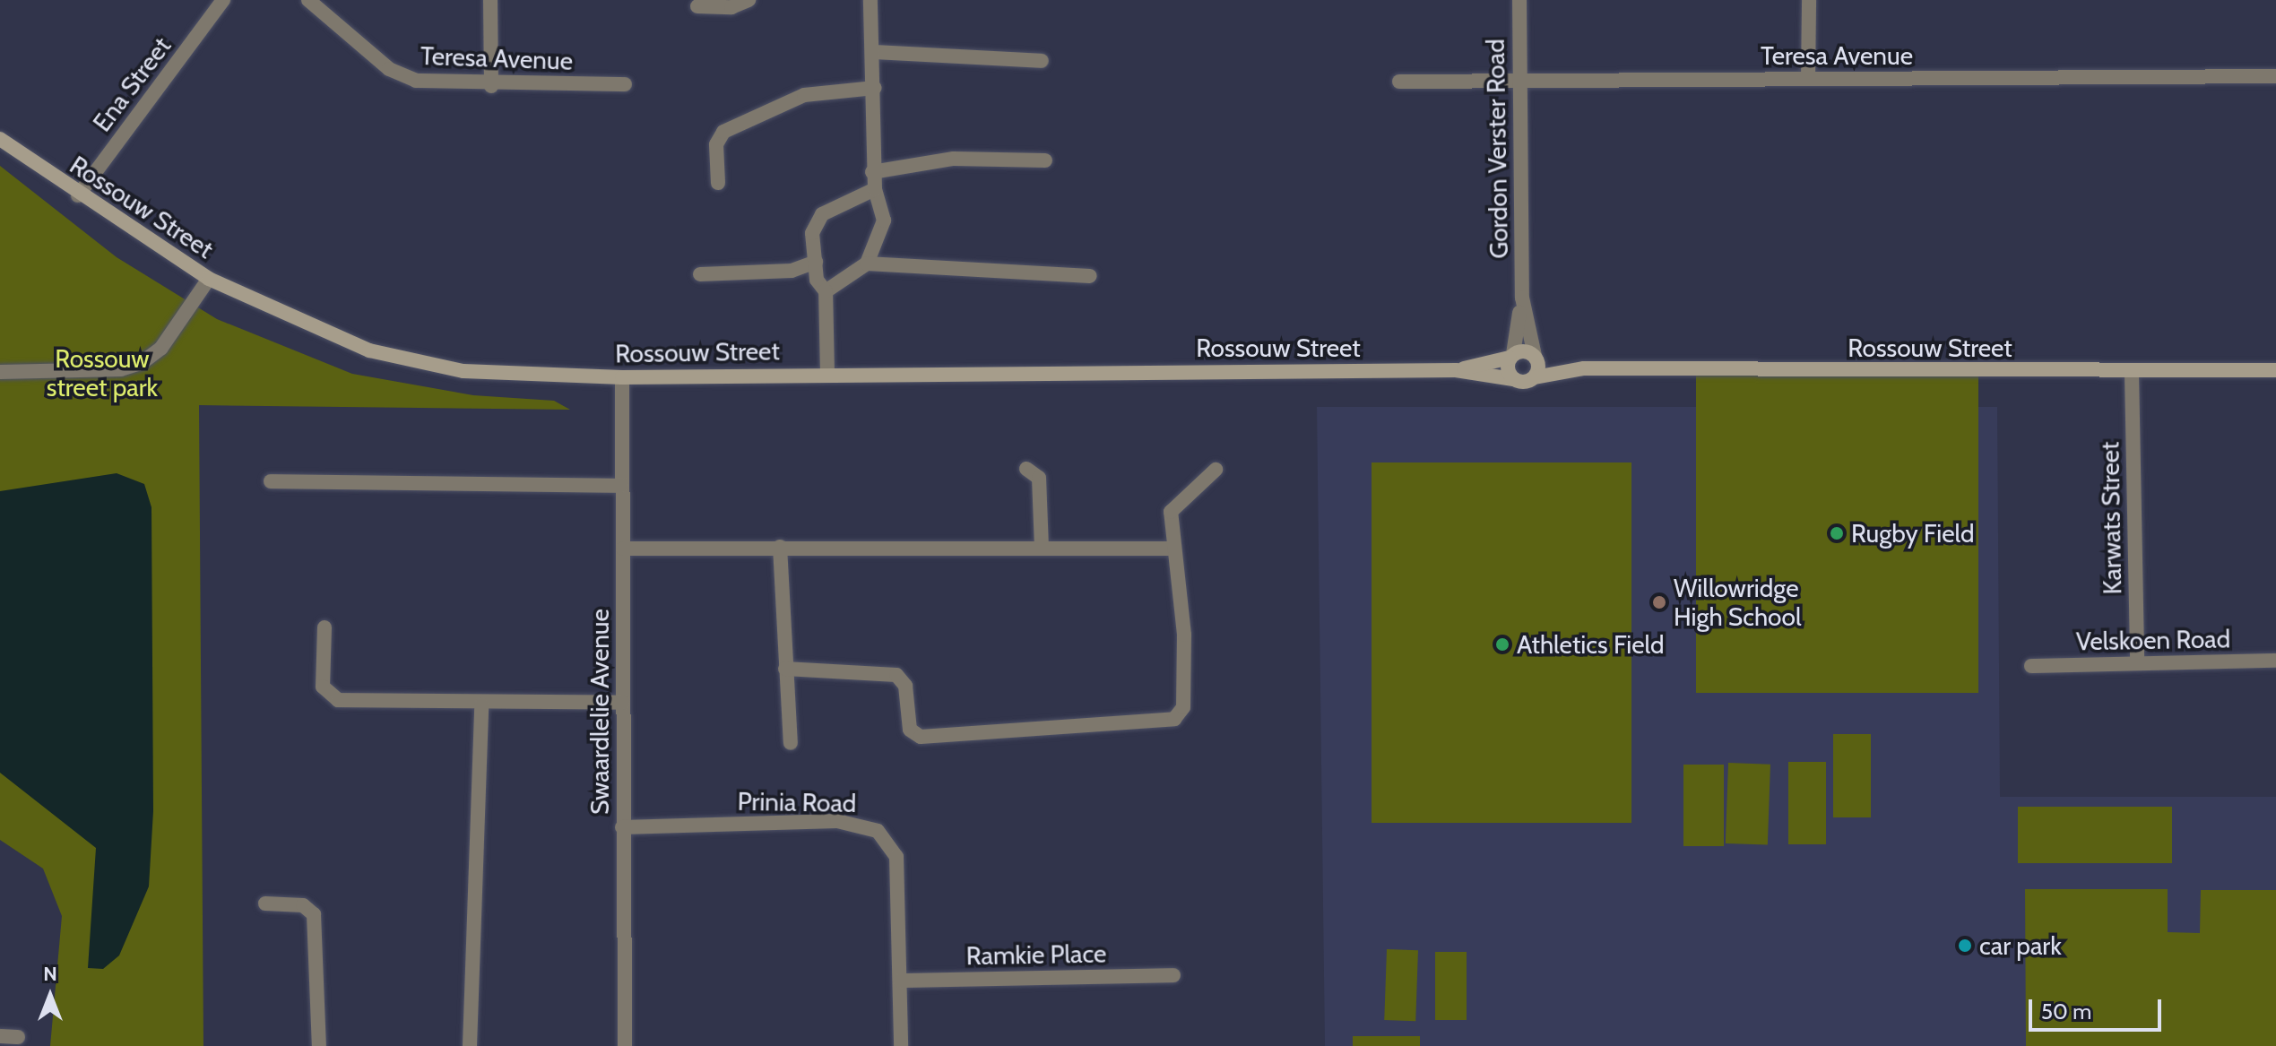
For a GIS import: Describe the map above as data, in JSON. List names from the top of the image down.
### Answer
{
  "streets": {
    "main road": ["Rossouw Street"],
    "street": [
      "Teresa Avenue",
      "Ena Street",
      "Gordon Verster Road",
      "Karwats Street",
      "Velskoen Road",
      "Swaardlelie Avenue",
      "Prinia Road",
      "Ramkie Place"
    ]
  },
  "crossings": [
    ["Teresa Avenue", "Gordon Verster Road"],
    ["Ena Street", "Rossouw Street"],
    ["Gordon Verster Road", "Rossouw Street"],
    ["Rossouw Street", "Karwats Street"],
    ["Rossouw Street", "Swaardlelie Avenue"],
    ["Karwats Street", "Velskoen Road"],
    ["Swaardlelie Avenue", "Prinia Road"],
    ["Prinia Road", "Ramkie Place"]
  ],
  "parks": ["Rossouw street park"],
  "places": [
    "Rugby Field",
    "Willowridge High School",
    "Athletics Field",
    "car park"
  ],
  "scale_bar": "50 m",
  "north": "top"
}
